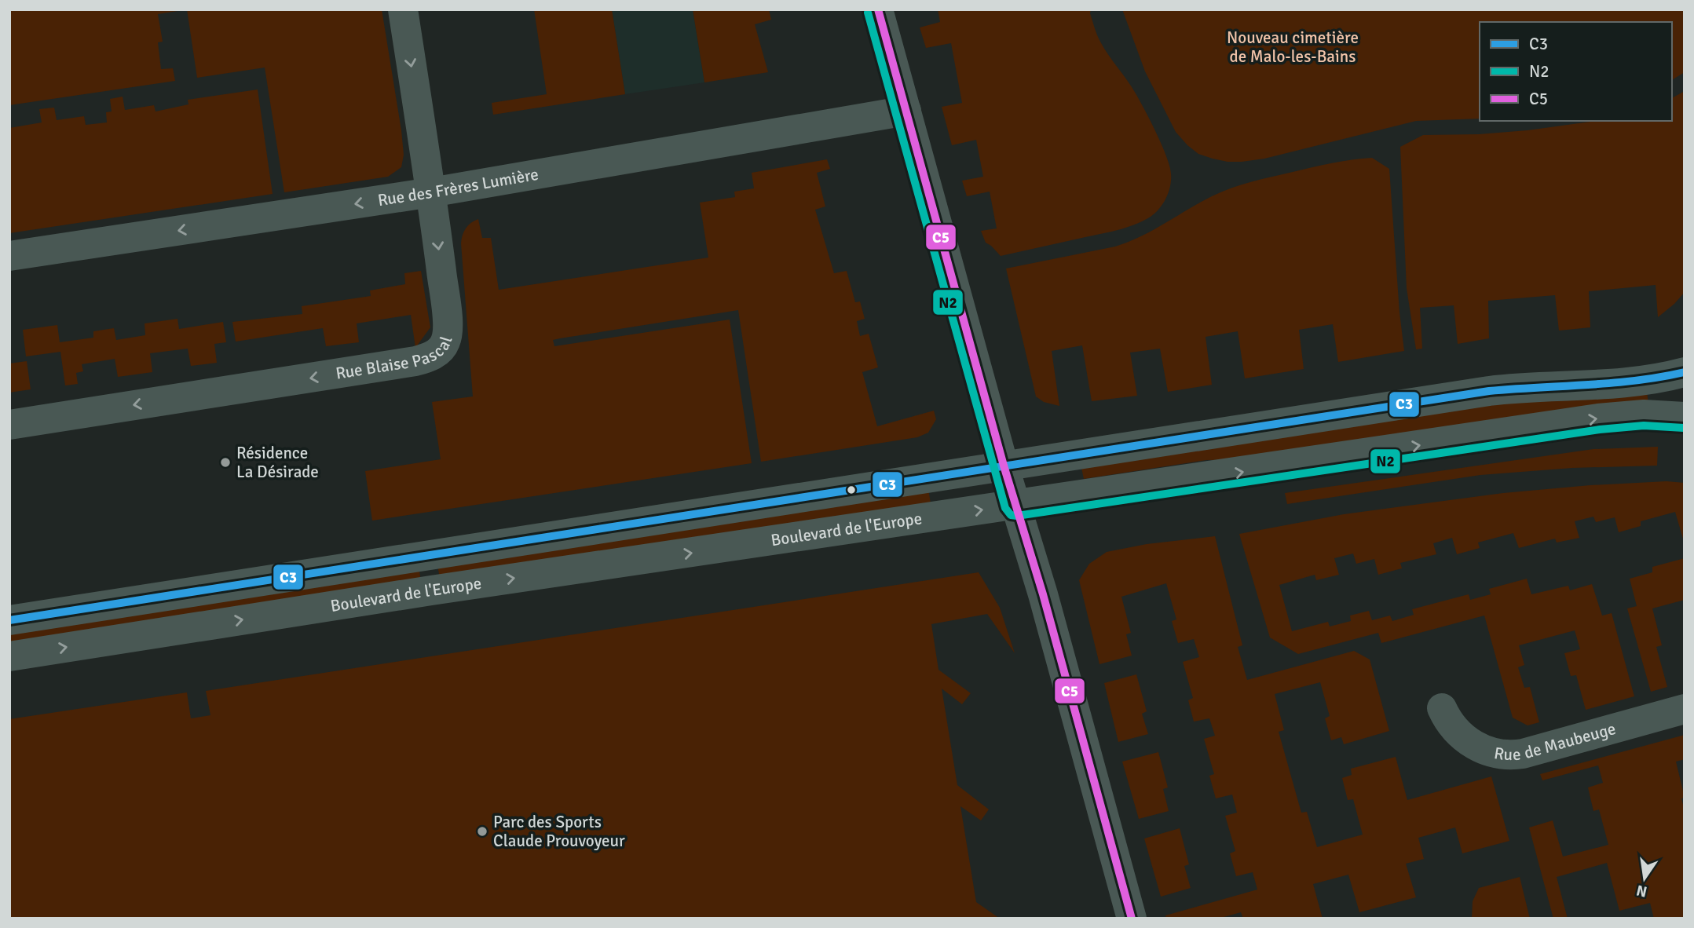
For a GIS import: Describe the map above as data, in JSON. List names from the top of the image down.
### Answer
{
  "streets": {
    "street": [
      "Rue des Frères Lumière",
      "Rue Blaise Pascal",
      "Boulevard de l'Europe",
      "Rue de Maubeuge"
    ]
  },
  "crossings": [
    ["Rue des Frères Lumière", "Rue Blaise Pascal"]
  ],
  "one_way": ["Rue des Frères Lumière"],
  "parks": ["Nouveau cimetière de Malo-les-Bains"],
  "places": ["Résidence La Désirade", "Parc des Sports Claude Prouvoyeur"],
  "lines": ["transit line C5", "transit line N2", "transit line C3"],
  "legend": ["C3", "N2", "C5"],
  "north": "bottom"
}
